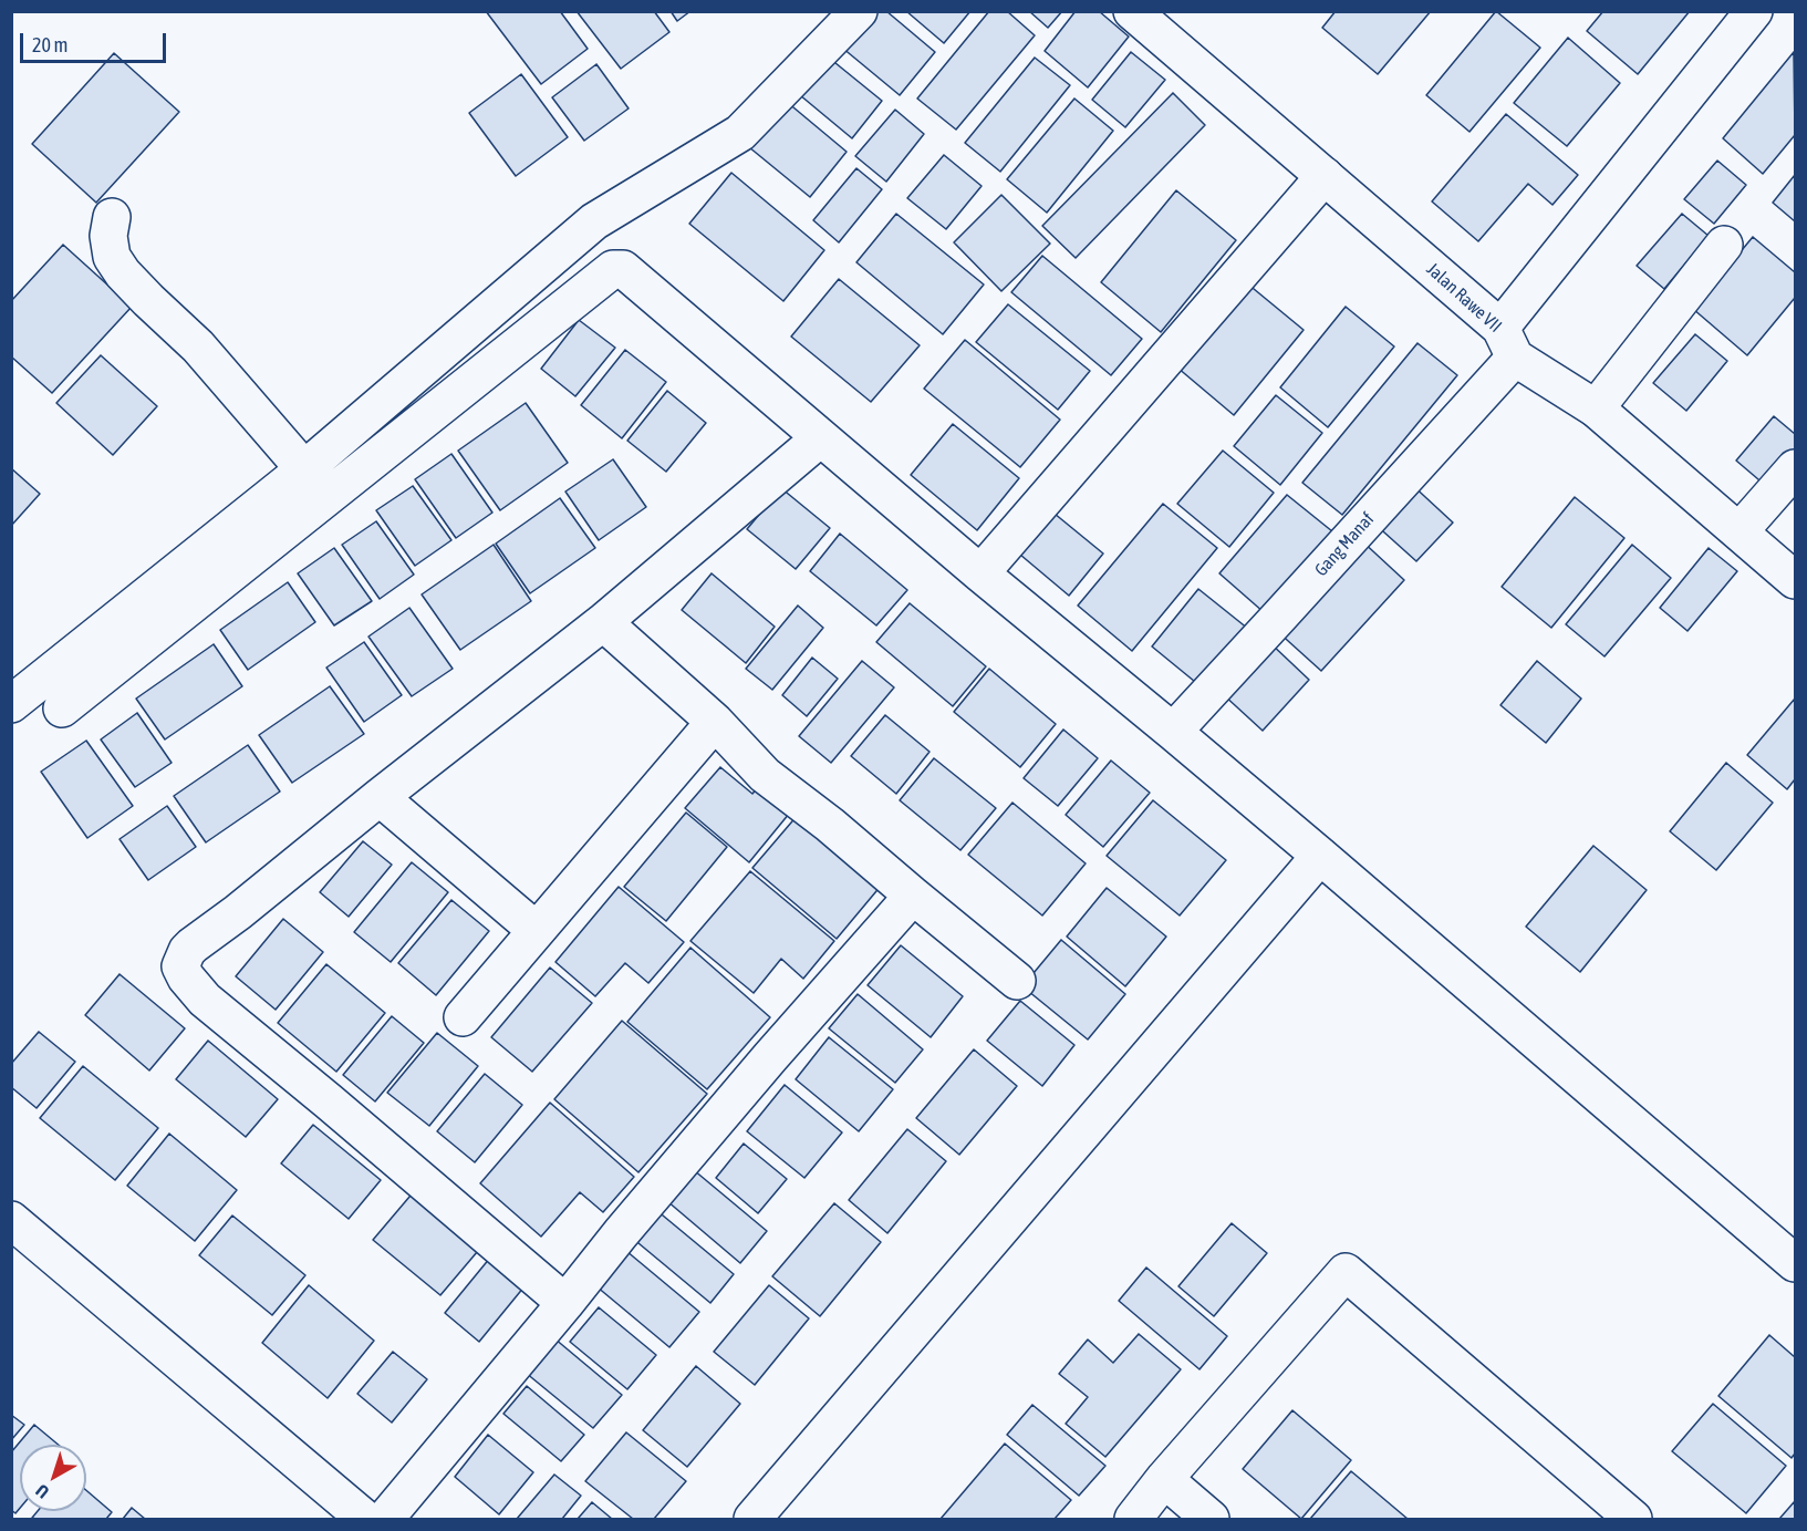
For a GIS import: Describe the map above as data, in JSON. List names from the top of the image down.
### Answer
{
  "streets": {
    "street": ["Jalan Rawe VII", "Gang Manaf"]
  },
  "crossings": [
    ["Jalan Rawe VII", "Gang Manaf"]
  ],
  "scale_bar": "20 m",
  "north": "bottom left"
}
